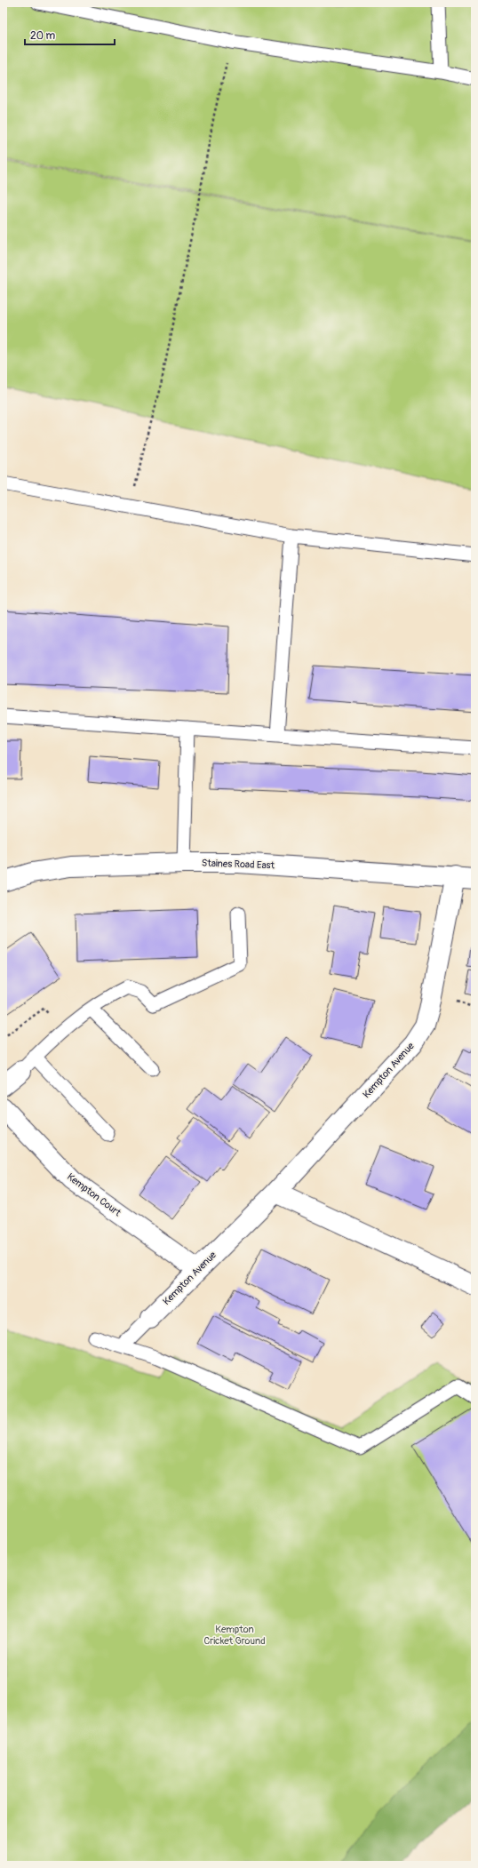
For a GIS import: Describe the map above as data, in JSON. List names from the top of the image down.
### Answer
{
  "streets": {
    "main road": ["Staines Road East", "Kempton Avenue", "Kempton Court"]
  },
  "crossings": [
    ["Staines Road East", "Kempton Avenue"],
    ["Kempton Avenue", "Kempton Court"]
  ],
  "parks": ["Kempton Cricket Ground"],
  "scale_bar": "20 m"
}
